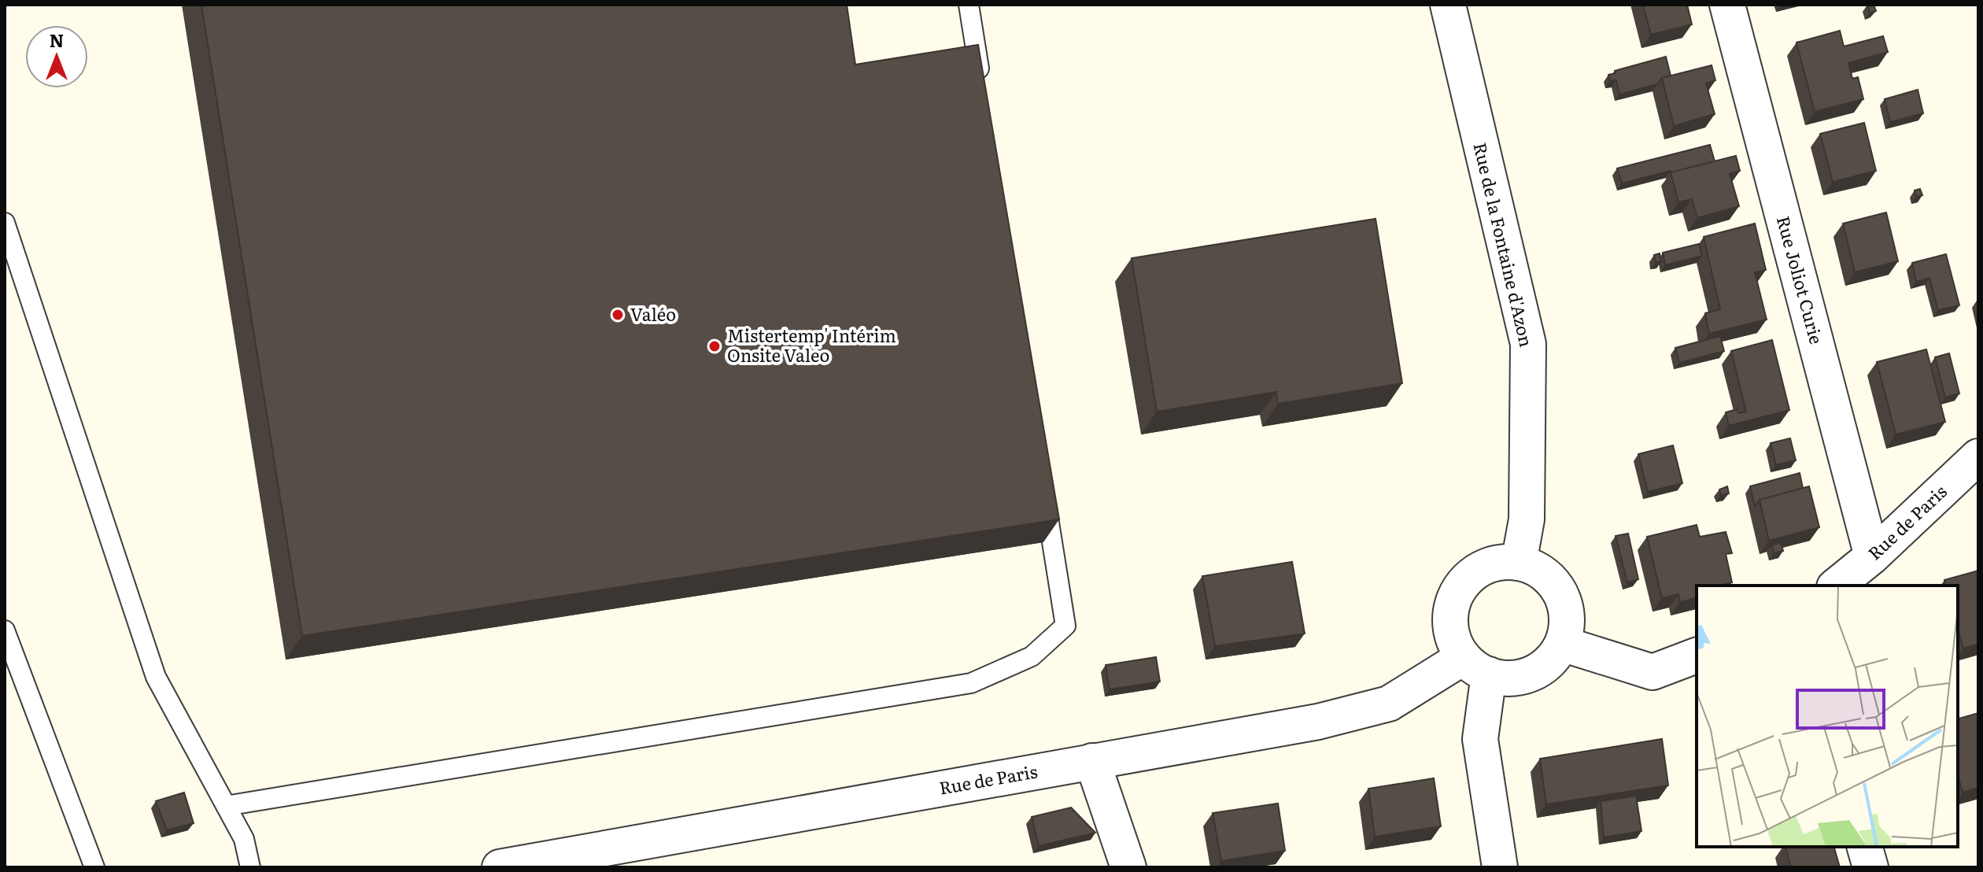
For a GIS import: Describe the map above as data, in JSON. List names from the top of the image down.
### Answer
{
  "streets": {
    "street": ["Rue de la Fontaine d'Azon", "Rue Joliot Curie", "Rue de Paris"]
  },
  "crossings": [
    ["Rue de la Fontaine d'Azon", "Rue de Paris"],
    ["Rue Joliot Curie", "Rue de Paris"]
  ],
  "places": ["Valéo", "Mistertemp' Intérim Onsite Valeo"],
  "north": "top"
}
